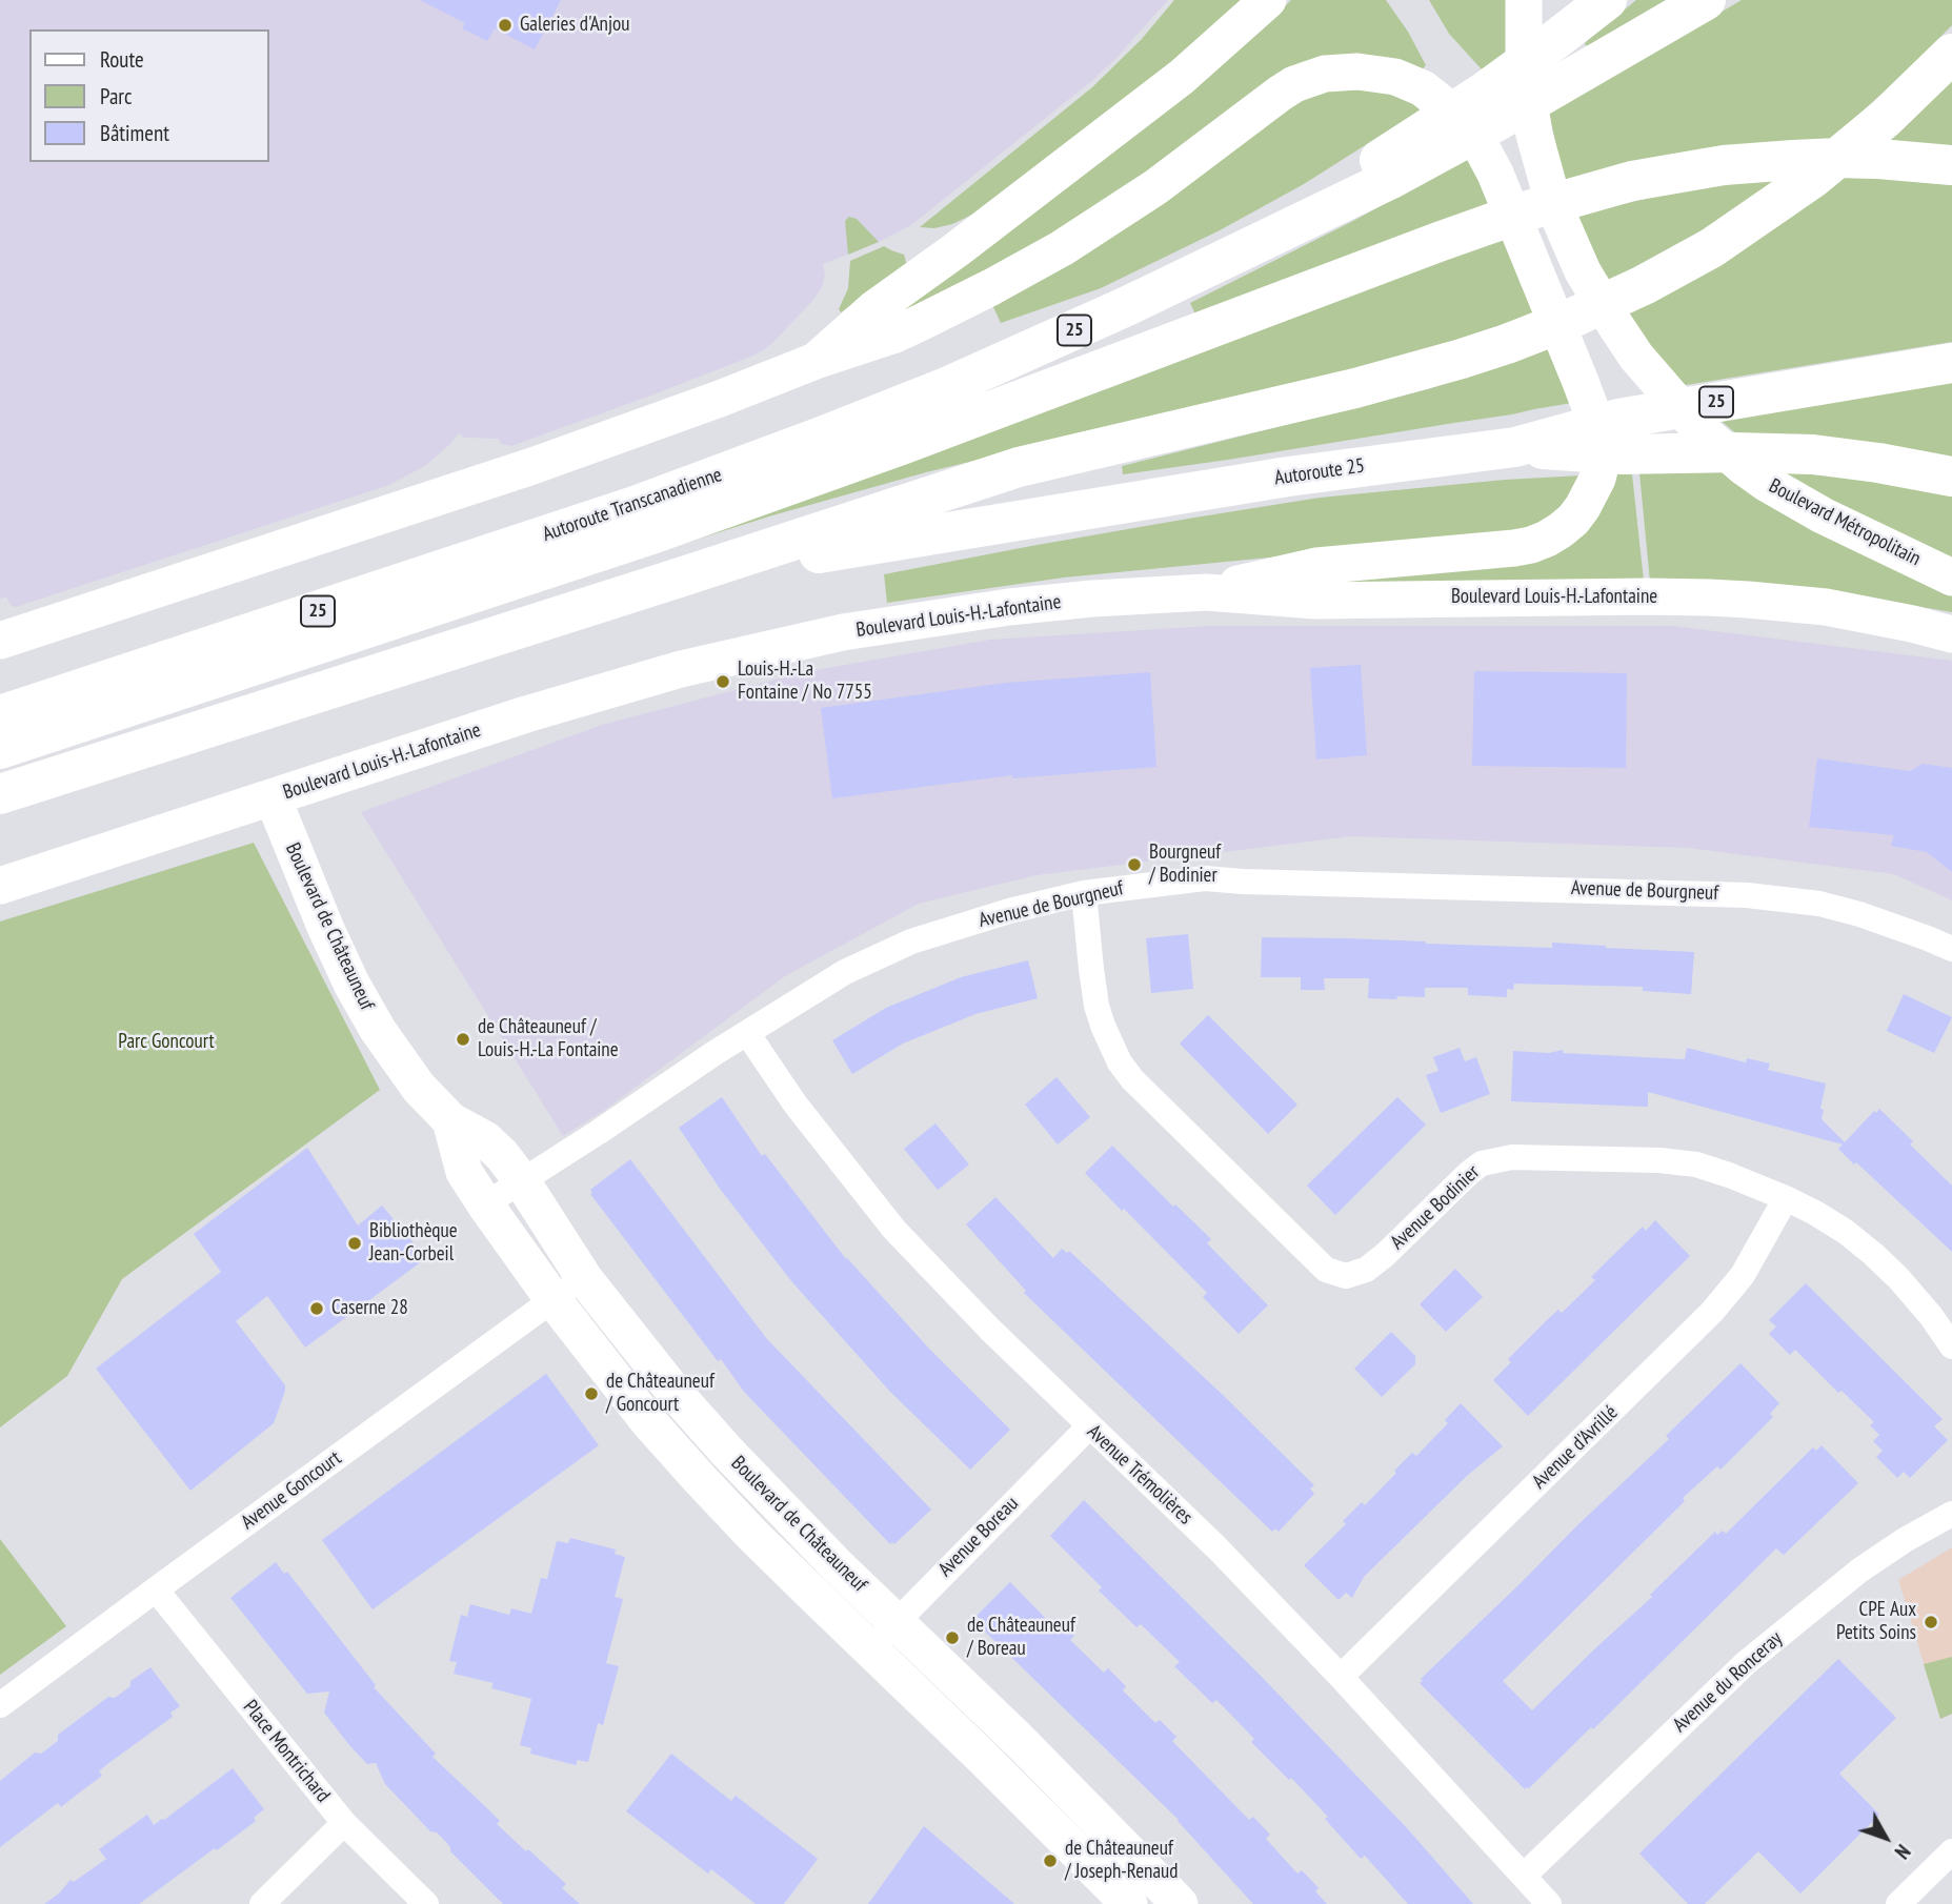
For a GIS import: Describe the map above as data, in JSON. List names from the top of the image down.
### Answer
{
  "streets": {
    "highway": ["25", "Autoroute 25", "Autoroute Transcanadienne"],
    "main road": ["Boulevard Métropolitain", "Boulevard Louis-H.-Lafontaine", "Boulevard de Châteauneuf"],
    "street": [
      "Avenue de Bourgneuf",
      "Avenue Bodinier",
      "Avenue d'Avrillé",
      "Avenue Trémolières",
      "Avenue Goncourt",
      "Avenue Boreau",
      "Avenue du Ronceray",
      "Place Montrichard"
    ]
  },
  "crossings": [
    ["25", "Autoroute 25"],
    ["Boulevard Louis-H.-Lafontaine", "Boulevard de Châteauneuf"],
    ["Avenue de Bourgneuf", "Boulevard de Châteauneuf"],
    ["Avenue de Bourgneuf", "Avenue Bodinier"],
    ["Avenue de Bourgneuf", "Avenue Trémolières"],
    ["Boulevard de Châteauneuf", "Avenue Goncourt"],
    ["Boulevard de Châteauneuf", "Avenue Boreau"],
    ["Avenue Bodinier", "Avenue d'Avrillé"],
    ["Avenue d'Avrillé", "Avenue Trémolières"],
    ["Avenue Trémolières", "Avenue Boreau"],
    ["Avenue Trémolières", "Avenue du Ronceray"],
    ["Avenue Goncourt", "Place Montrichard"]
  ],
  "parks": ["Parc Goncourt"],
  "places": [
    "Galeries d'Anjou",
    "Louis-H.-La Fontaine / No 7755",
    "Bourgneuf / Bodinier",
    "de Châteauneuf / Louis-H.-La Fontaine",
    "Bibliothèque Jean-Corbeil",
    "Caserne 28",
    "de Châteauneuf / Goncourt",
    "CPE Aux Petits Soins",
    "de Châteauneuf / Boreau",
    "de Châteauneuf / Joseph-Renaud"
  ],
  "legend": ["Route", "Parc", "Bâtiment"],
  "north": "bottom right"
}
